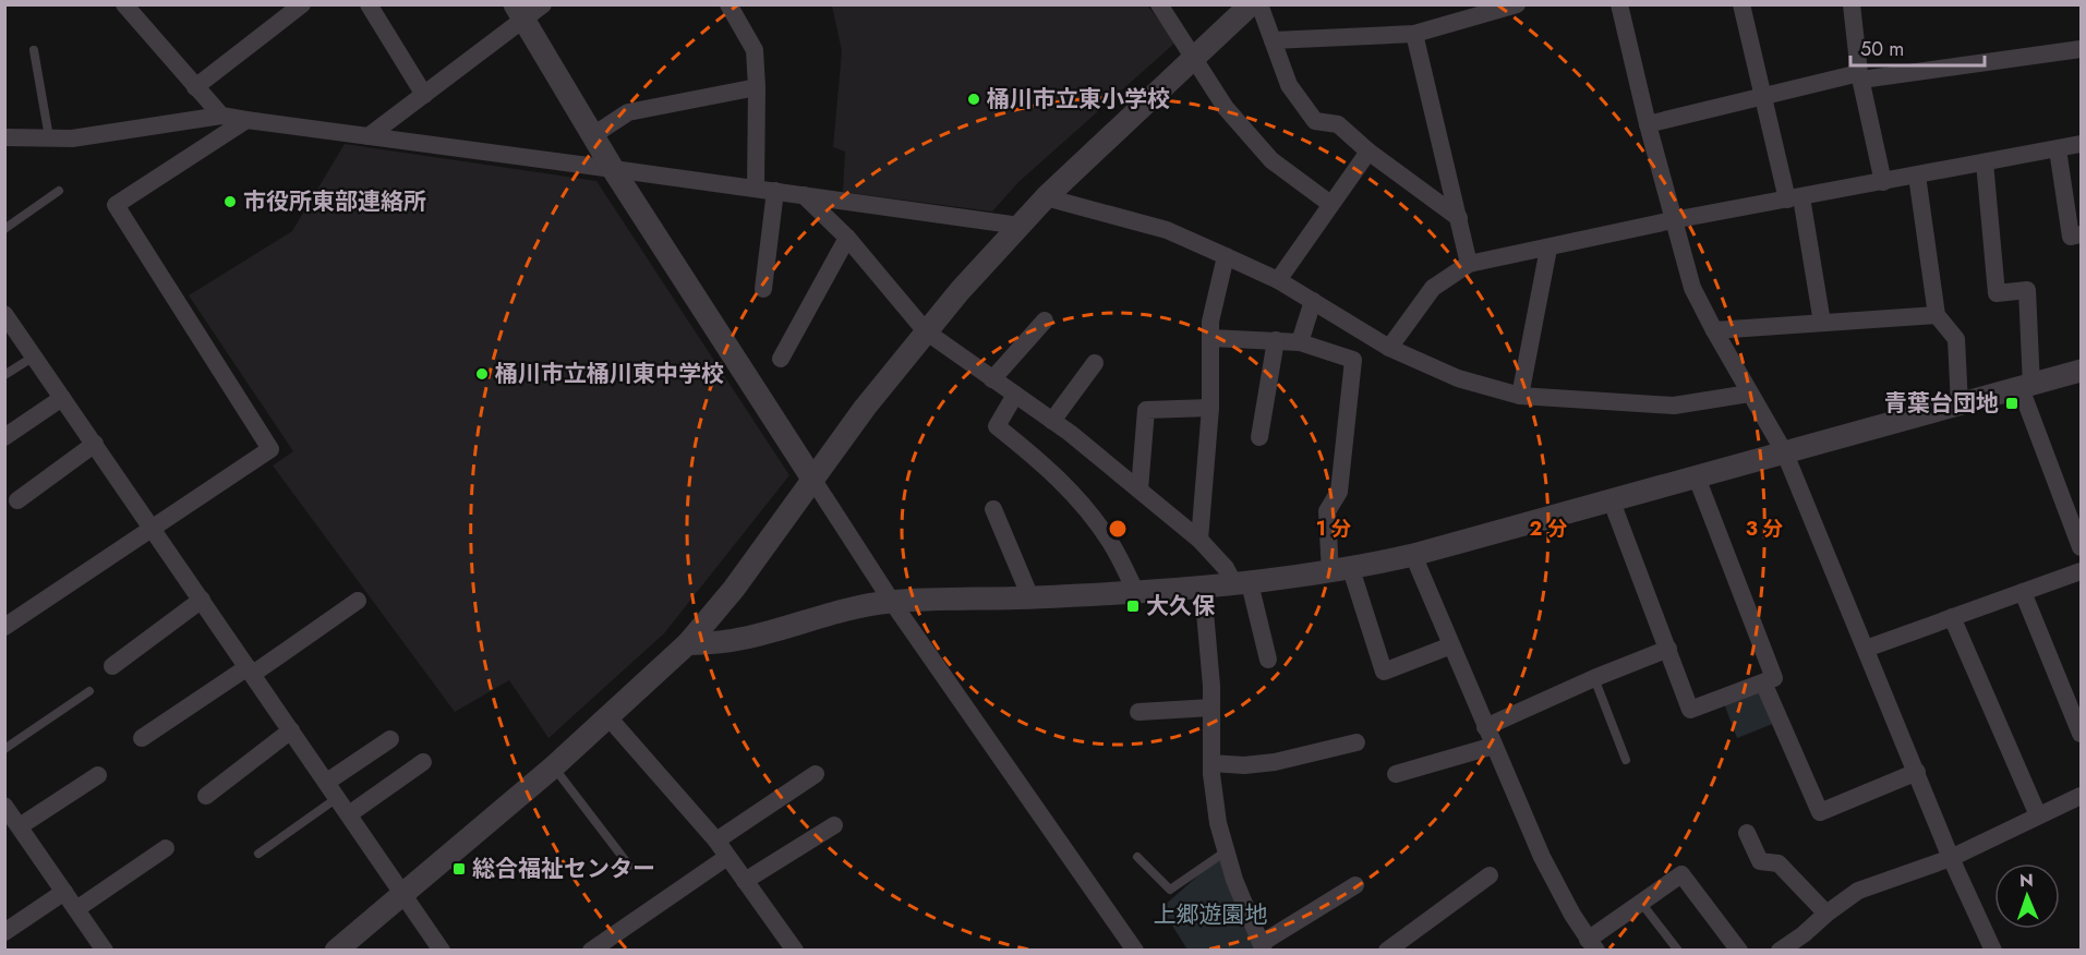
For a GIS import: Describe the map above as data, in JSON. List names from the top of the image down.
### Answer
{
  "parks": ["上郷遊園地"],
  "places": {
    "other": ["桶川市立東小学校", "市役所東部連絡所", "桶川市立桶川東中学校"],
    "transit": ["青葉台団地", "大久保", "総合福祉センター"]
  },
  "scale_bar": "50 m",
  "north": "top",
  "rings": ["1 分", "2 分", "3 分"]
}
